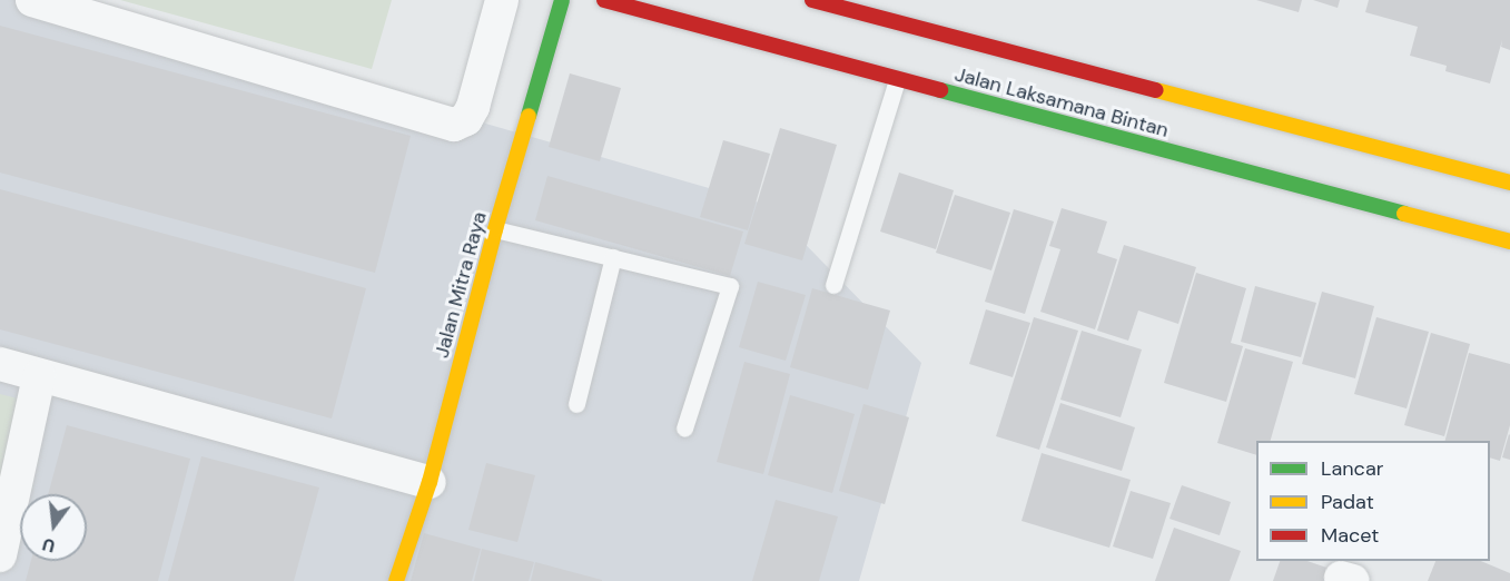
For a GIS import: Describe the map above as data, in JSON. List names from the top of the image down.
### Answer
{
  "streets": {
    "main road": ["Jalan Laksamana Bintan", "Jalan Mitra Raya"]
  },
  "legend": ["Lancar", "Padat", "Macet"],
  "north": "bottom"
}
